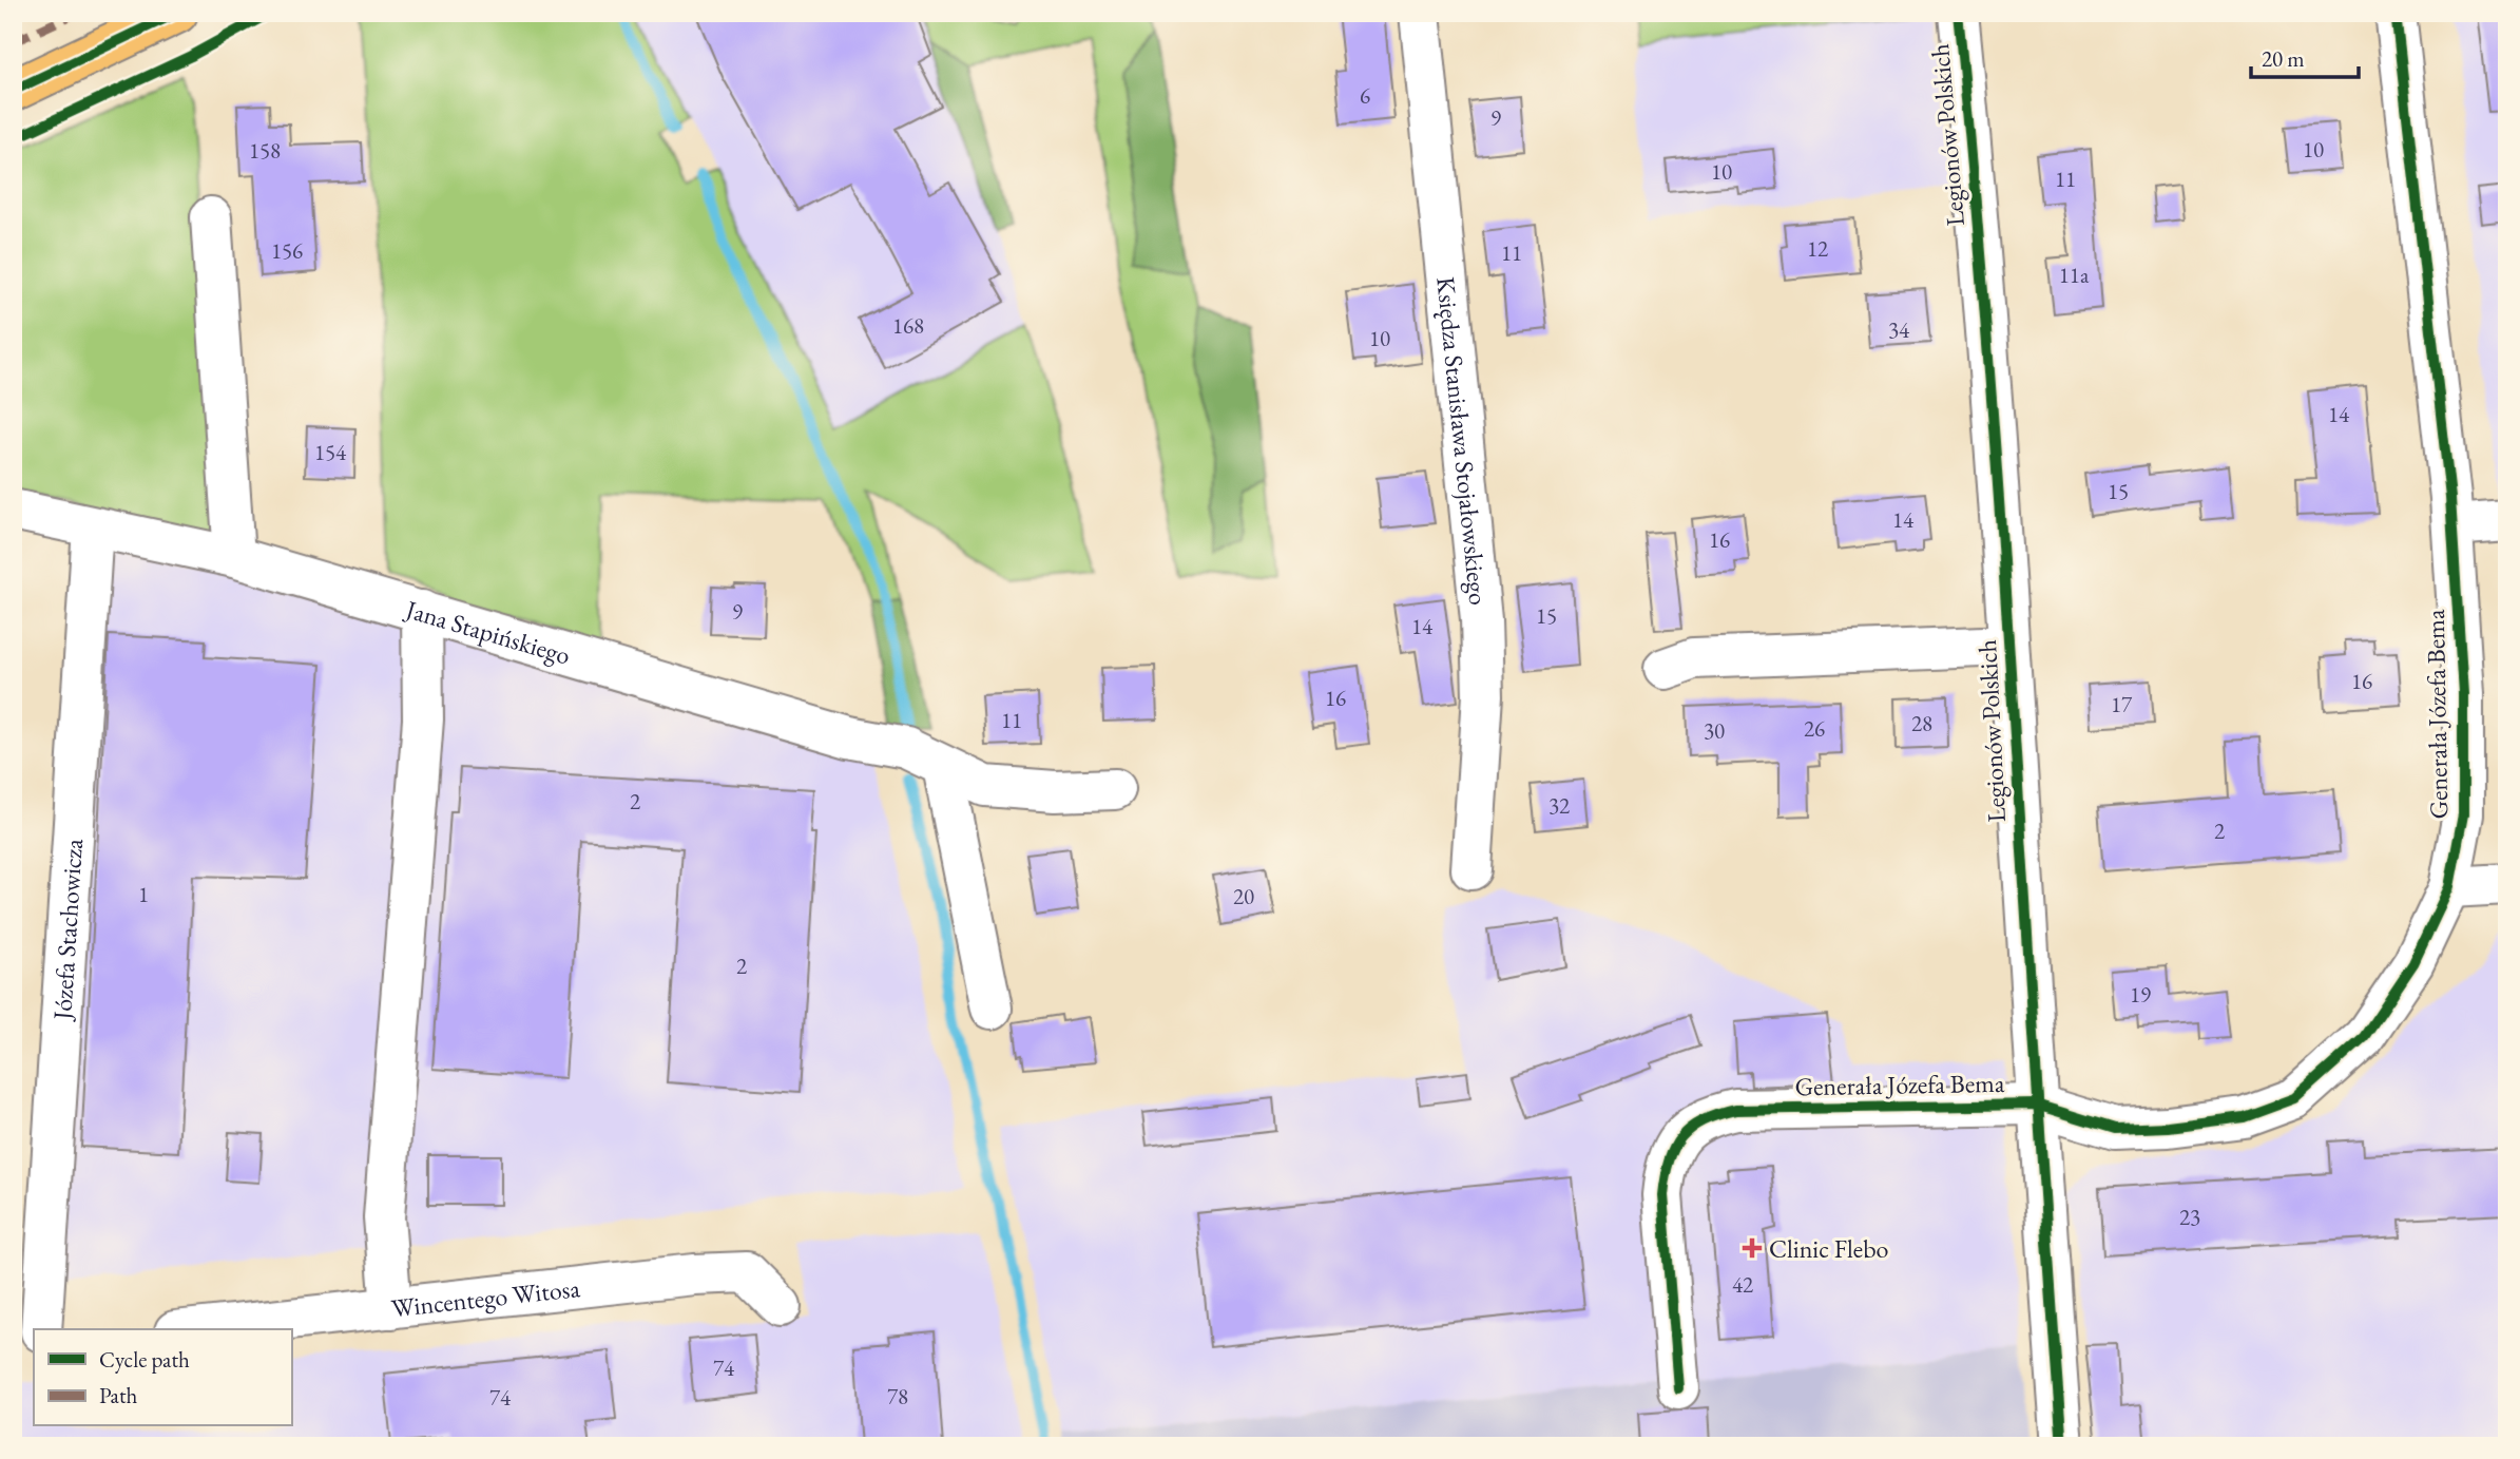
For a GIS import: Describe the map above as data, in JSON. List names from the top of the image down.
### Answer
{
  "streets": {
    "street": [
      "Legionów Polskich",
      "Księdza Stanisława Stojałowskiego",
      "Jana Stapińskiego",
      "Generała Józefa Bema",
      "Józefa Stachowicza",
      "Wincentego Witosa"
    ]
  },
  "crossings": [
    ["Legionów Polskich", "Generała Józefa Bema"],
    ["Jana Stapińskiego", "Józefa Stachowicza"]
  ],
  "places": {
    "health": ["Clinic Flebo"]
  },
  "house_numbers": [
    "6",
    "9",
    "10",
    "158",
    "10",
    "11",
    "12",
    "156",
    "11",
    "11a",
    "168",
    "34",
    "10",
    "14",
    "154",
    "15",
    "14",
    "16",
    "9",
    "15",
    "14",
    "16",
    "16",
    "17",
    "11",
    "28",
    "26",
    "30",
    "2",
    "32",
    "2",
    "1",
    "20",
    "2",
    "19",
    "23",
    "42",
    "74",
    "78",
    "74"
  ],
  "legend": ["Cycle path", "Path"],
  "scale_bar": "20 m"
}
